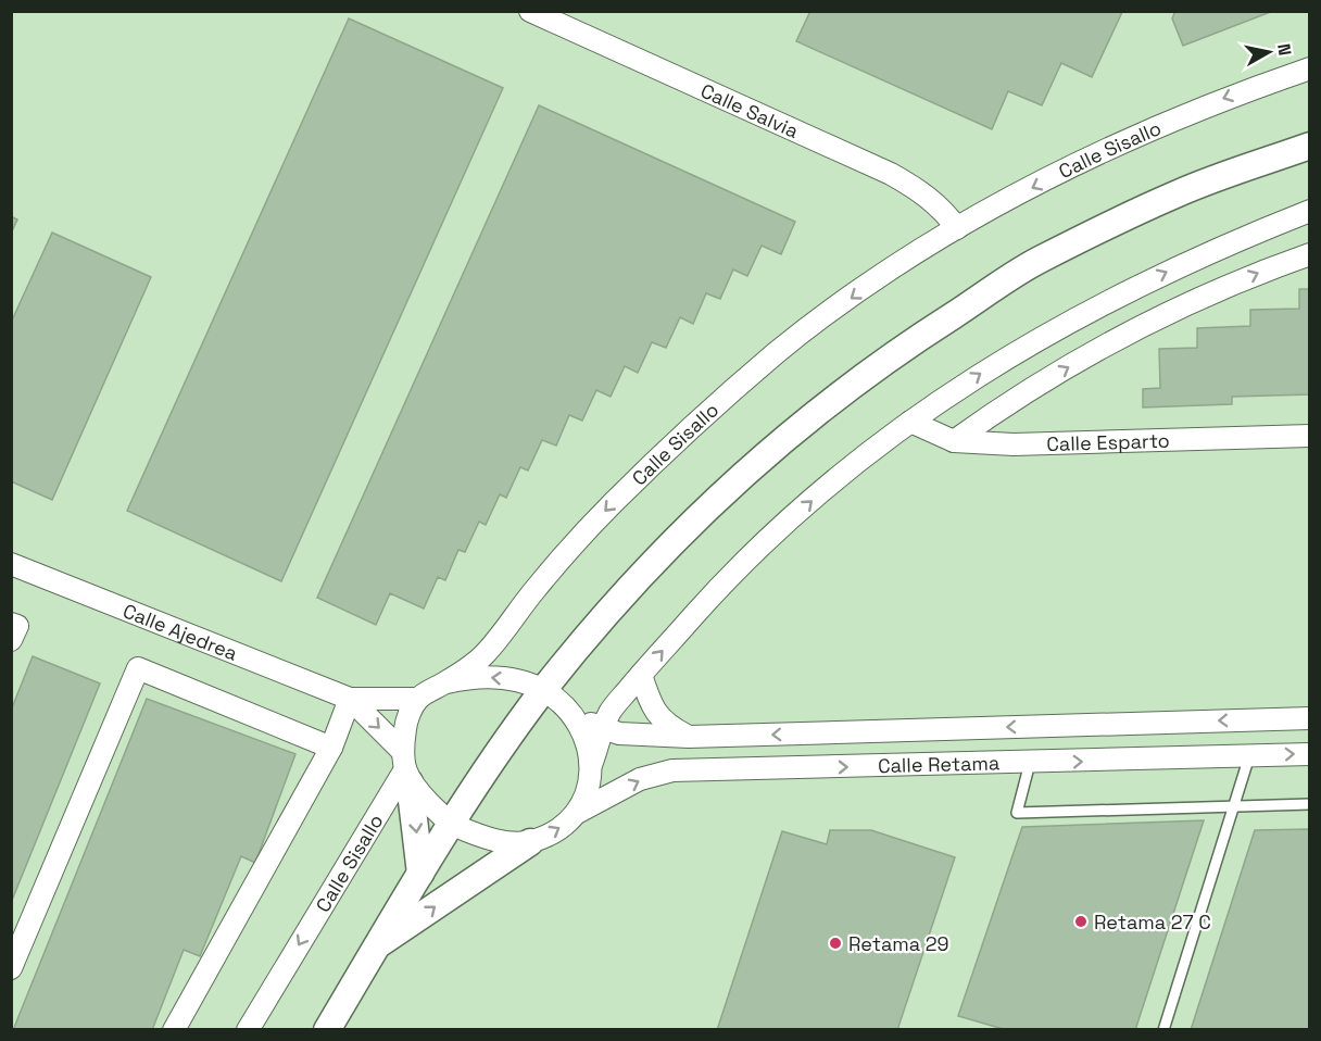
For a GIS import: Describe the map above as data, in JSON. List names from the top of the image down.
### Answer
{
  "streets": {
    "street": [
      "Calle Salvia",
      "Calle Sisallo",
      "Calle Esparto",
      "Calle Ajedrea",
      "Calle Retama"
    ]
  },
  "crossings": [
    ["Calle Salvia", "Calle Sisallo"],
    ["Calle Sisallo", "Calle Ajedrea"]
  ],
  "places": ["Retama 27 C", "Retama 29"],
  "north": "right"
}
